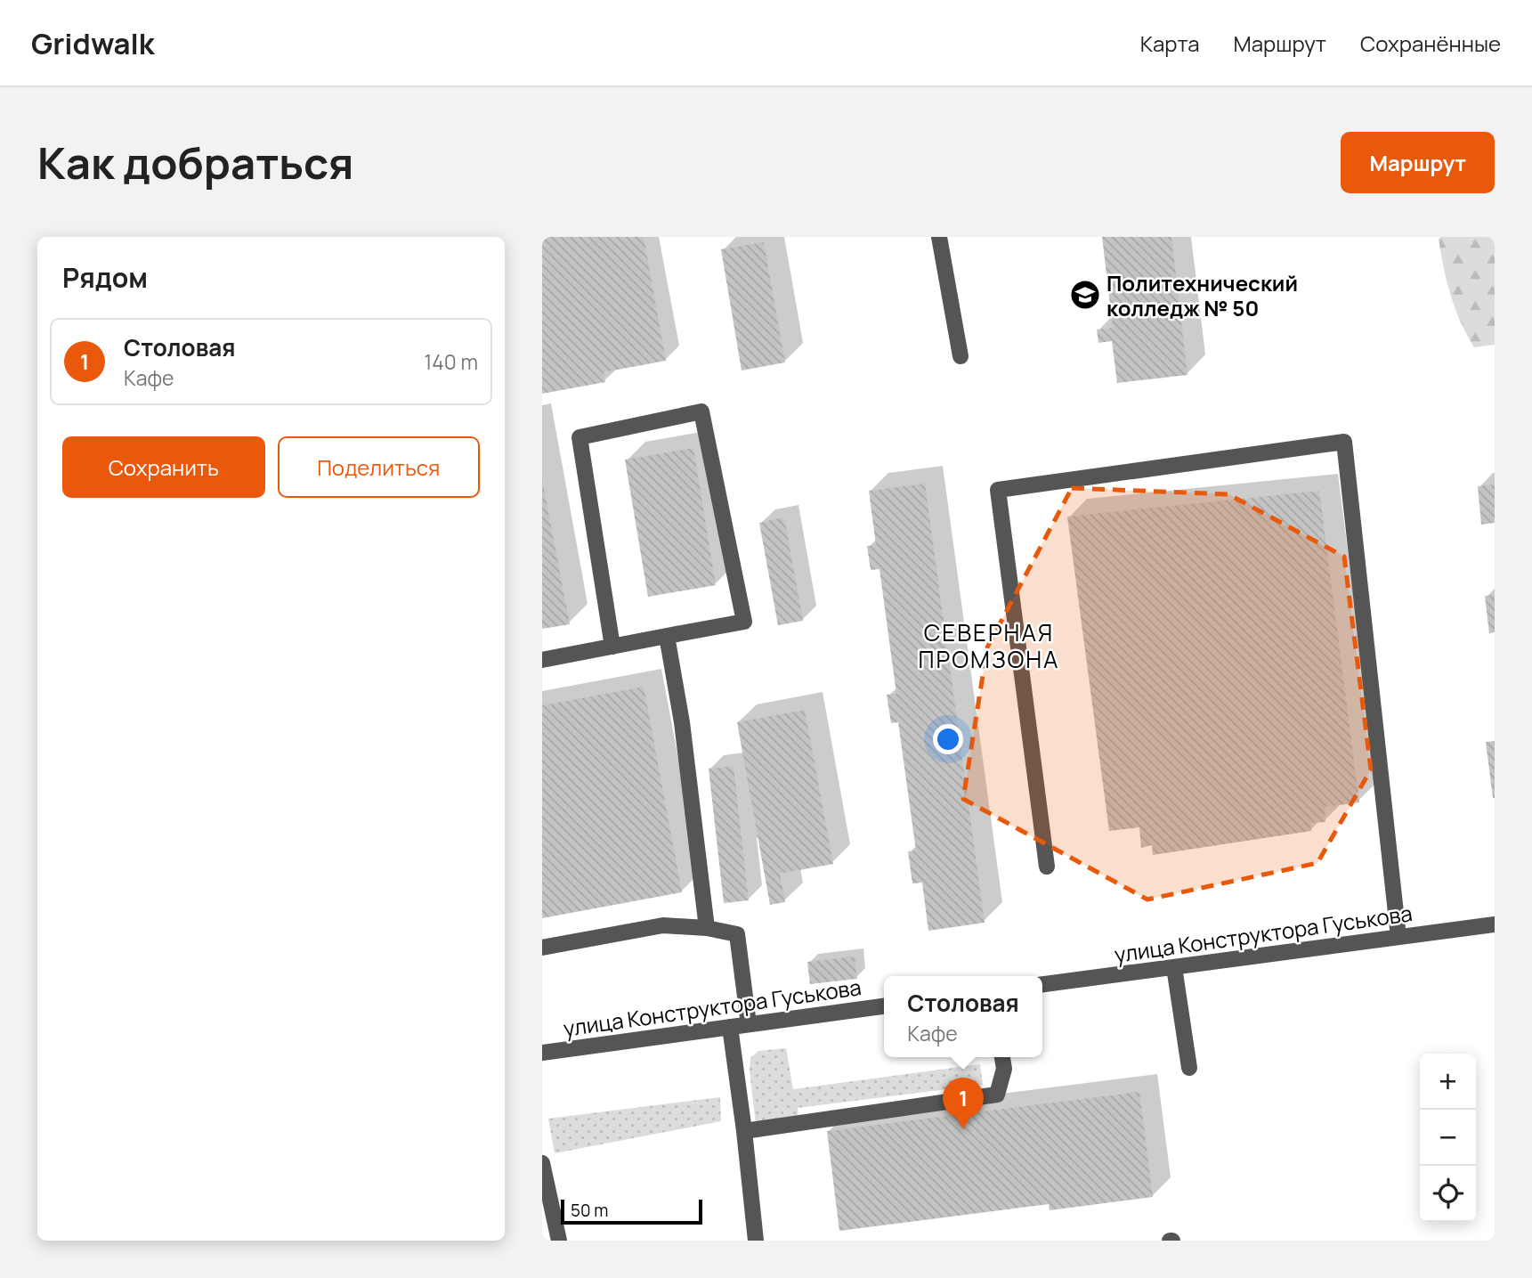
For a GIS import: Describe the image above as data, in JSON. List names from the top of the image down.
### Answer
{
  "streets": {
    "street": ["улица Конструктора Гуськова"]
  },
  "districts": ["СЕВЕРНАЯ ПРОМЗОНА"],
  "places": {
    "school or university": ["Политехнический колледж № 50"]
  },
  "scale_bar": "50 m",
  "page": {
    "header": "Gridwalk",
    "nav": ["Карта", "Маршрут", "Сохранённые"],
    "buttons": [
      "Маршрут",
      ["Сохранить", "Поделиться"]
    ],
    "title": "Как добраться",
    "heading": "Рядом",
    "list": [
      {
        "mark": "1",
        "name": "Столовая",
        "note": "Кафе",
        "value": "140 m"
      }
    ],
    "popup": ["Столовая", "Кафе"],
    "map_buttons": ["+", "−"],
    "pins": "1",
    "scale": "50 m"
  }
}
